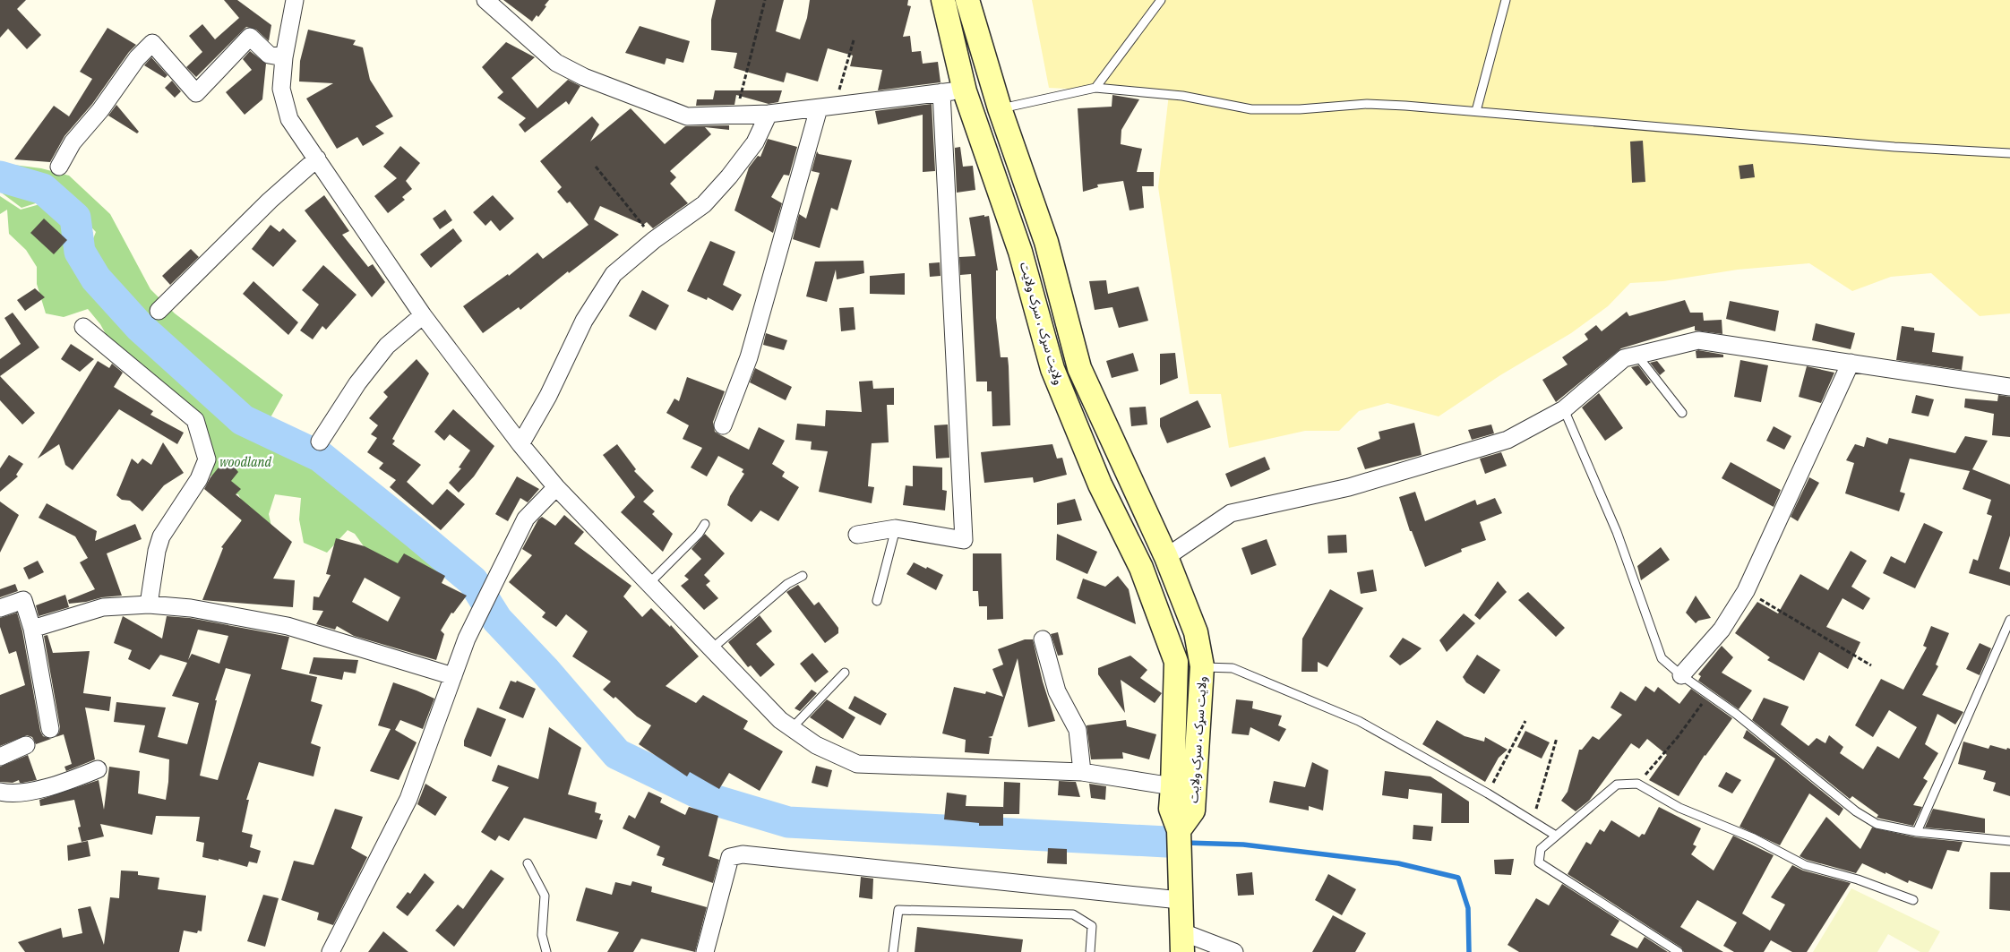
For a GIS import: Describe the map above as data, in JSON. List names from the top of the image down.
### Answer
{
  "streets": {
    "main road": ["ولایت سړک ، سرک ولایت"]
  },
  "parks": ["woodland"]
}
